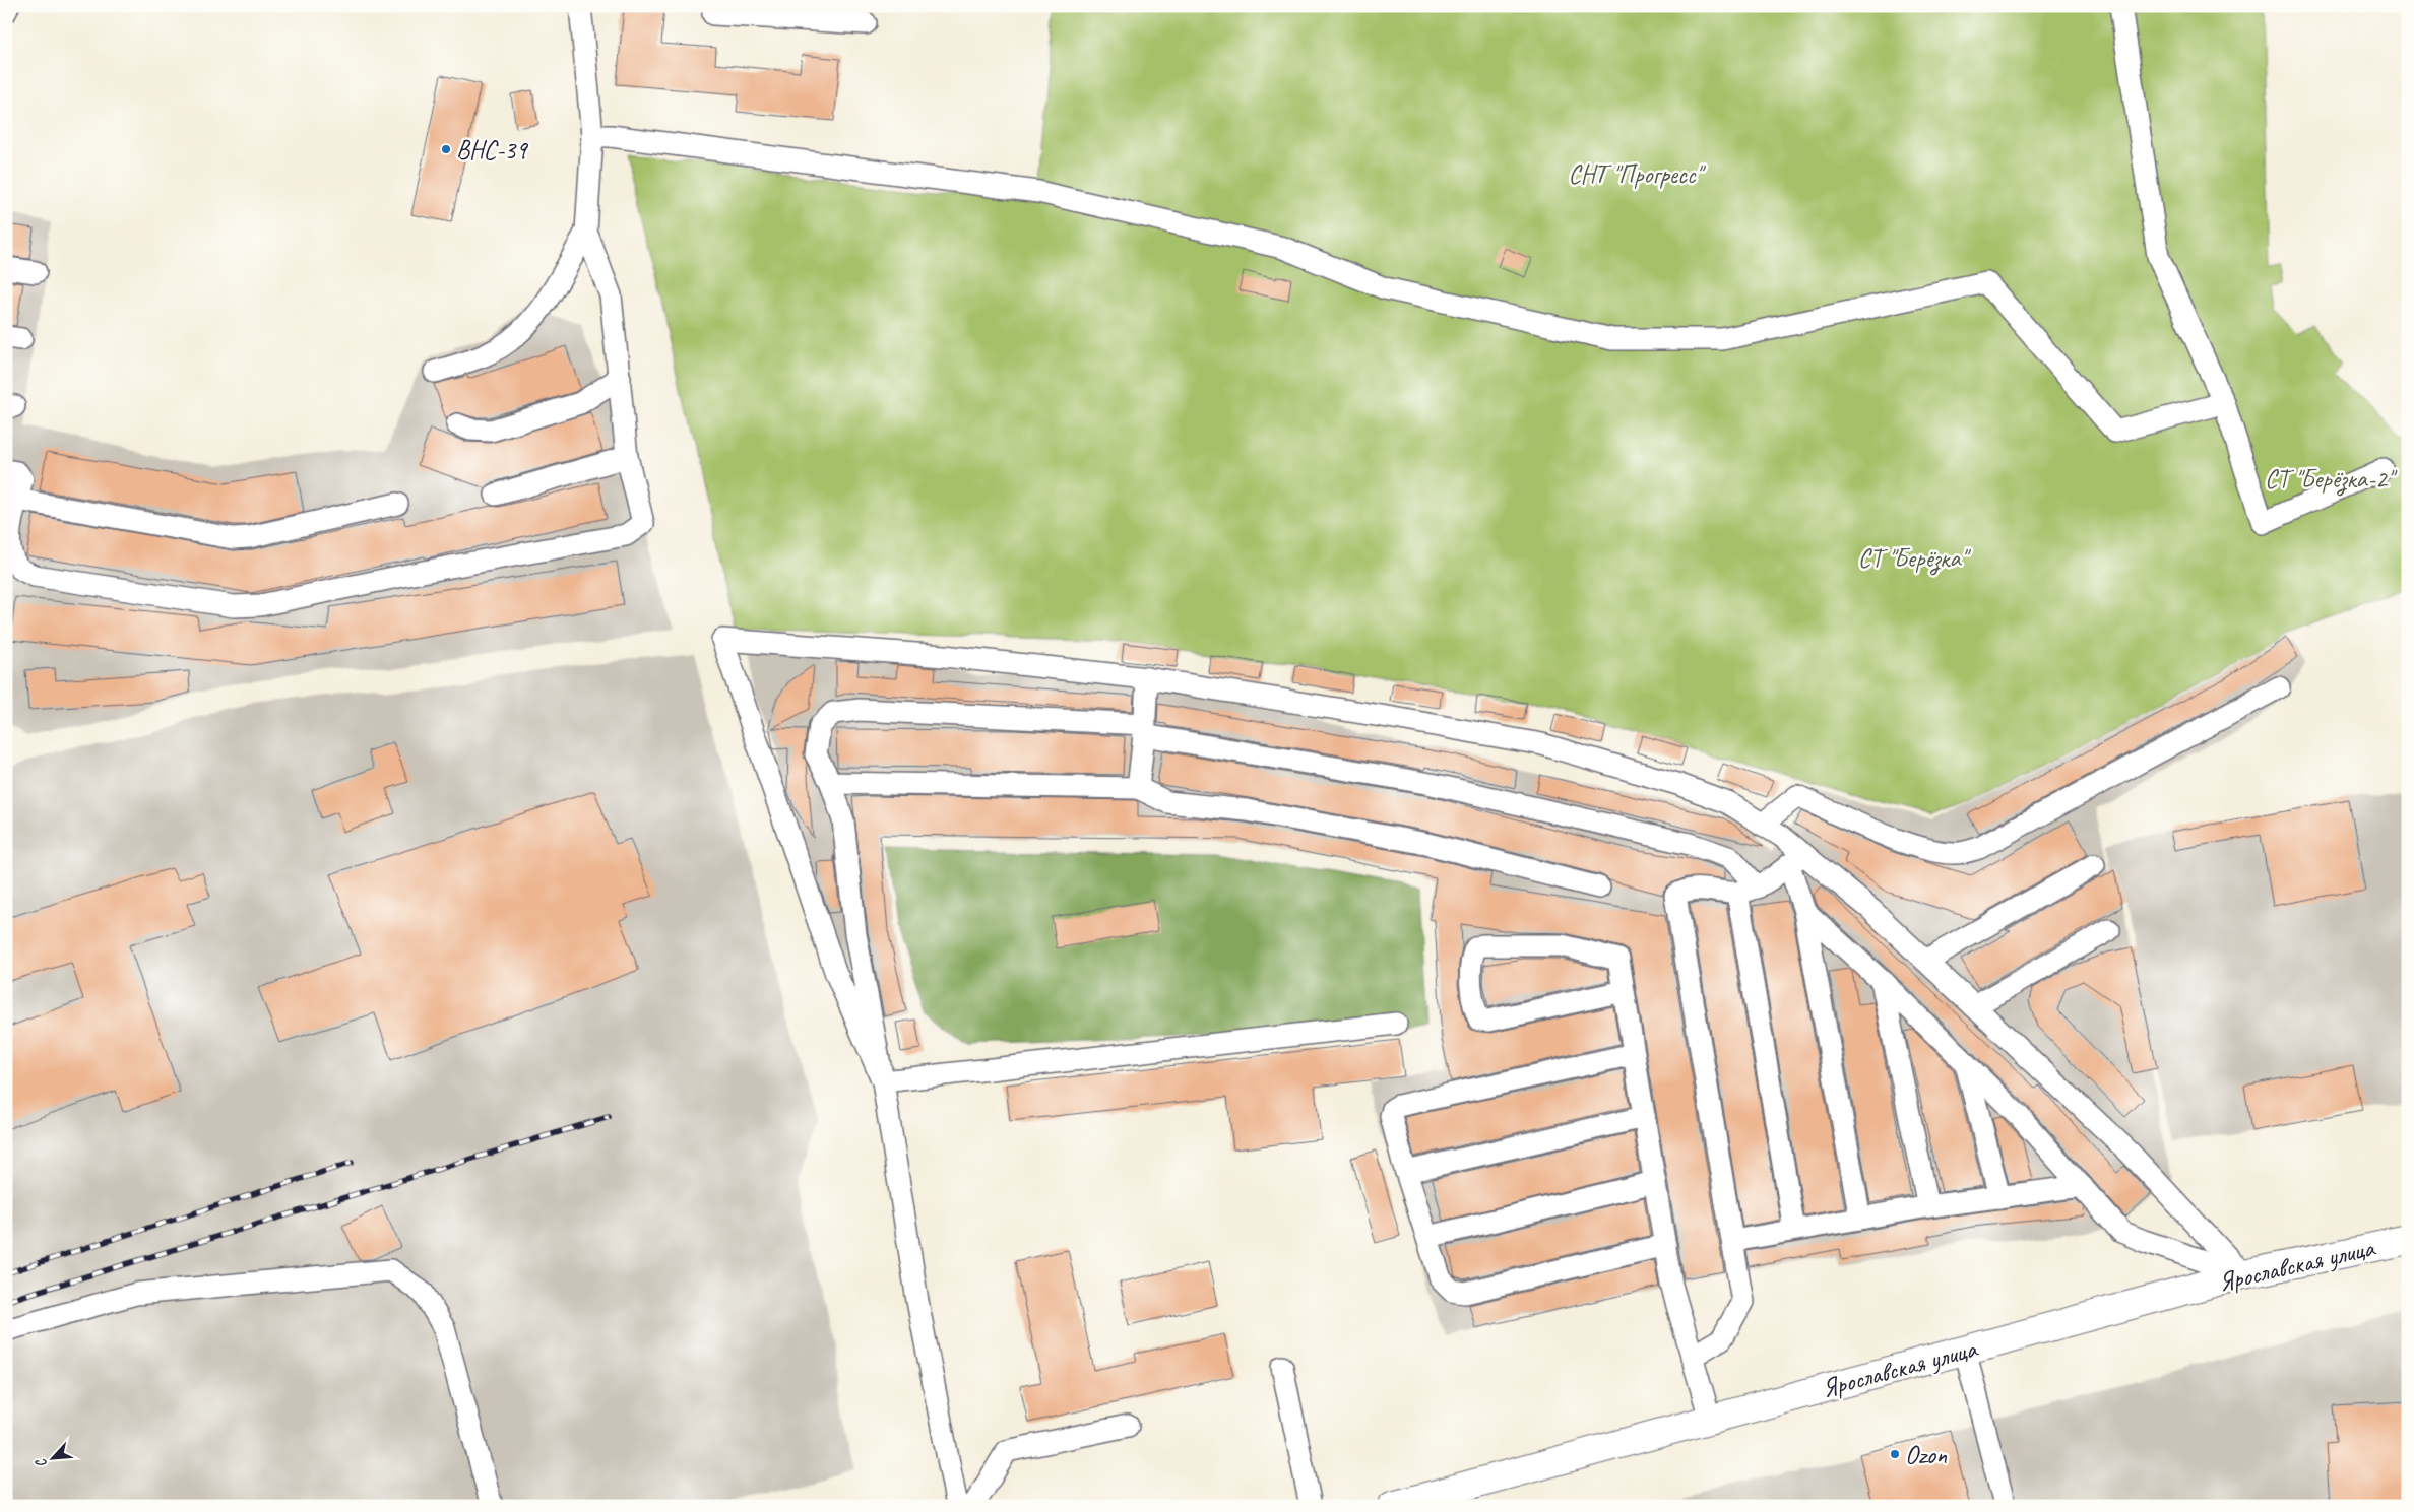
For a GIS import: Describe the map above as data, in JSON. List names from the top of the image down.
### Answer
{
  "streets": {
    "main road": ["Ярославская улица"]
  },
  "parks": ["СНТ \"Прогресс\"", "СТ \"Берёзка-2\"", "СТ \"Берёзка\""],
  "places": ["ВНС-39", "Ozon"],
  "north": "bottom left"
}
